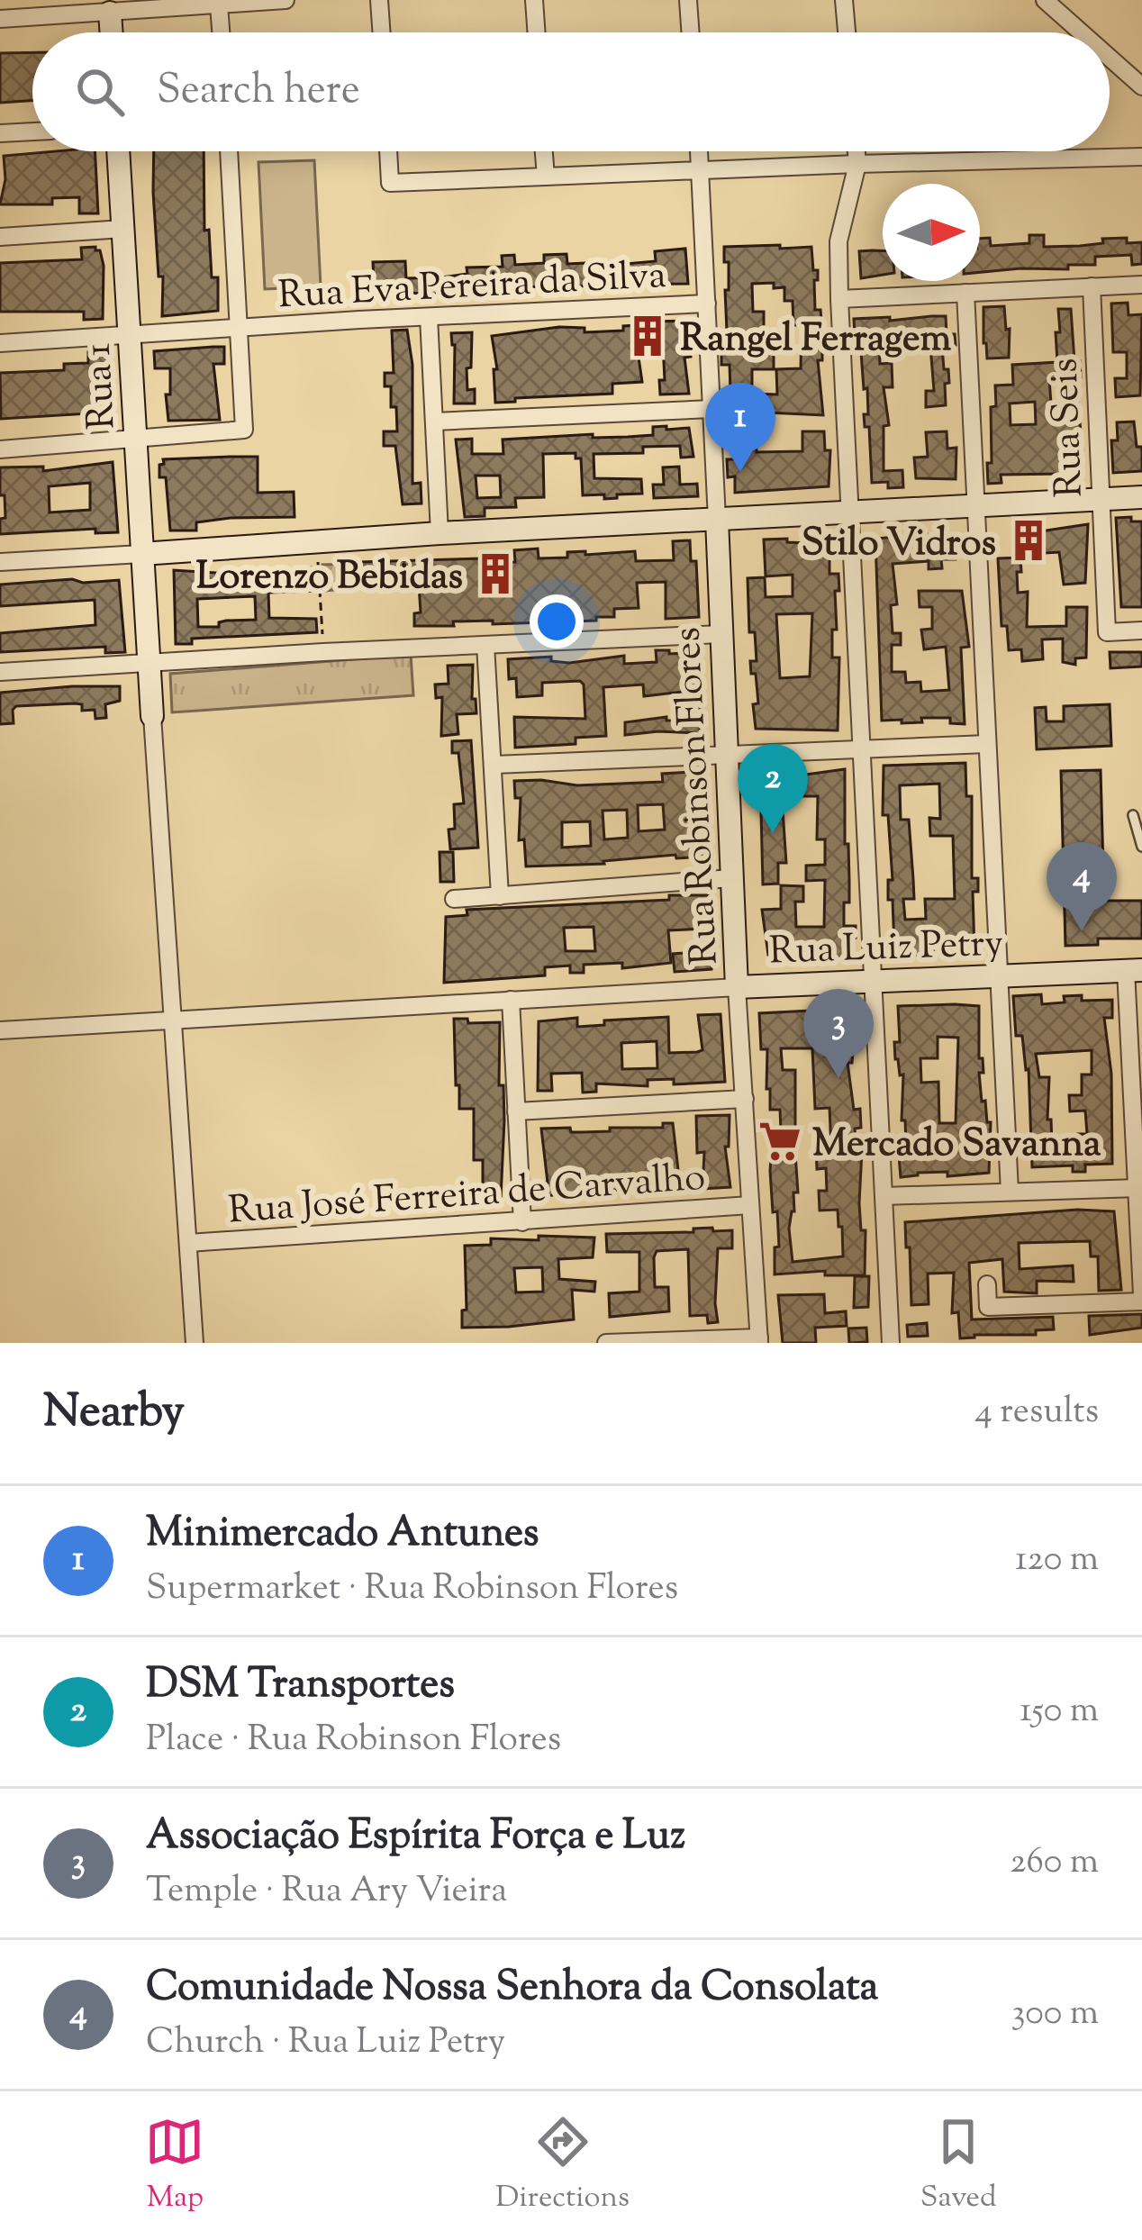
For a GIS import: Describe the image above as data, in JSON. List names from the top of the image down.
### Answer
{
  "streets": {
    "street": [
      "Rua Eva Pereira da Silva",
      "Rua 1",
      "Rua Seis",
      "Rua Robinson Flores",
      "Rua Luiz Petry",
      "Rua José Ferreira de Carvalho"
    ]
  },
  "crossings": [
    ["Rua Eva Pereira da Silva", "Rua 1"],
    ["Rua Eva Pereira da Silva", "Rua Robinson Flores"],
    ["Rua Robinson Flores", "Rua Luiz Petry"],
    ["Rua Robinson Flores", "Rua José Ferreira de Carvalho"]
  ],
  "places": {
    "building": ["Rangel Ferragem", "Stilo Vidros", "Lorenzo Bebidas"],
    "supermarket": ["Mercado Savanna"]
  },
  "north": "right",
  "page": {
    "search": "Search here",
    "pins": [
      "1",
      "2",
      "4",
      "3"
    ],
    "heading": ["Nearby", "4 results"],
    "list": [
      {
        "mark": "1",
        "name": "Minimercado Antunes",
        "note": "Supermarket · Rua Robinson Flores",
        "value": "120 m"
      },
      {
        "mark": "2",
        "name": "DSM Transportes",
        "note": "Place · Rua Robinson Flores",
        "value": "150 m"
      },
      {
        "mark": "3",
        "name": "Associação Espírita Força e Luz",
        "note": "Temple · Rua Ary Vieira",
        "value": "260 m"
      },
      {
        "mark": "4",
        "name": "Comunidade Nossa Senhora da Consolata",
        "note": "Church · Rua Luiz Petry",
        "value": "300 m"
      }
    ],
    "nav": ["Map", "Directions", "Saved"]
  }
}
